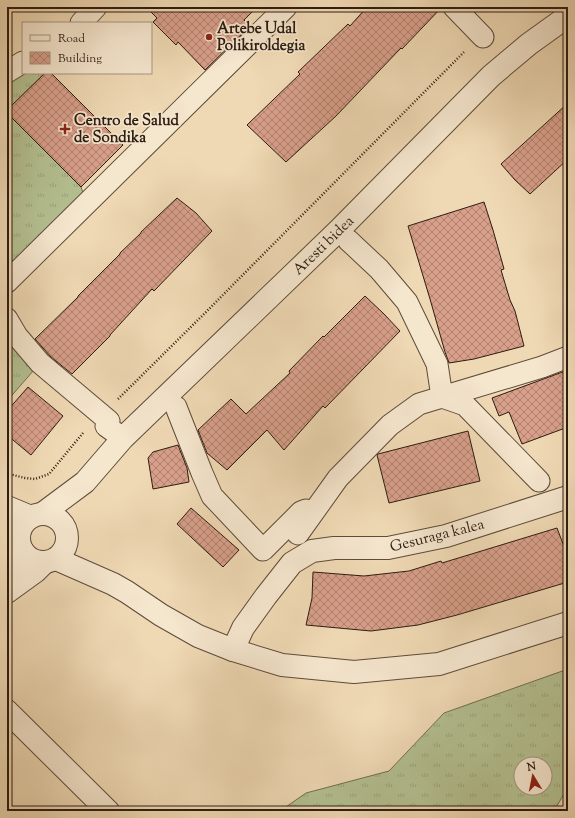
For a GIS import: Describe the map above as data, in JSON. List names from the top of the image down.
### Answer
{
  "streets": {
    "street": ["Aresti bidea", "Gesuraga kalea"]
  },
  "places": {
    "other": ["Artebe Udal Polikiroldegia"],
    "health": ["Centro de Salud de Sondika"]
  },
  "legend": ["Road", "Building"],
  "north": "top"
}
